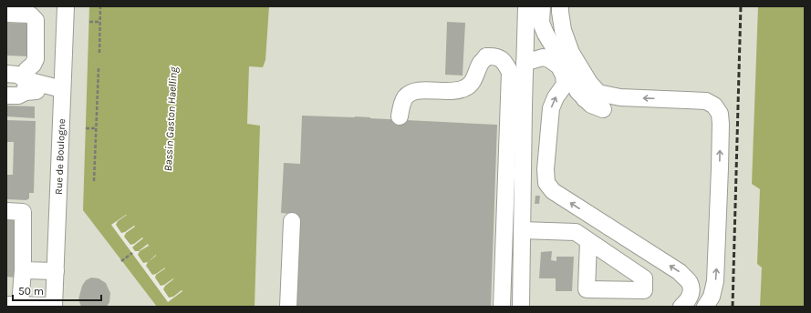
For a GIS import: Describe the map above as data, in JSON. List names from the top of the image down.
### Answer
{
  "streets": {
    "street": ["Rue de Boulogne"]
  },
  "water": ["Bassin Gaston Haelling"],
  "scale_bar": "50 m"
}
